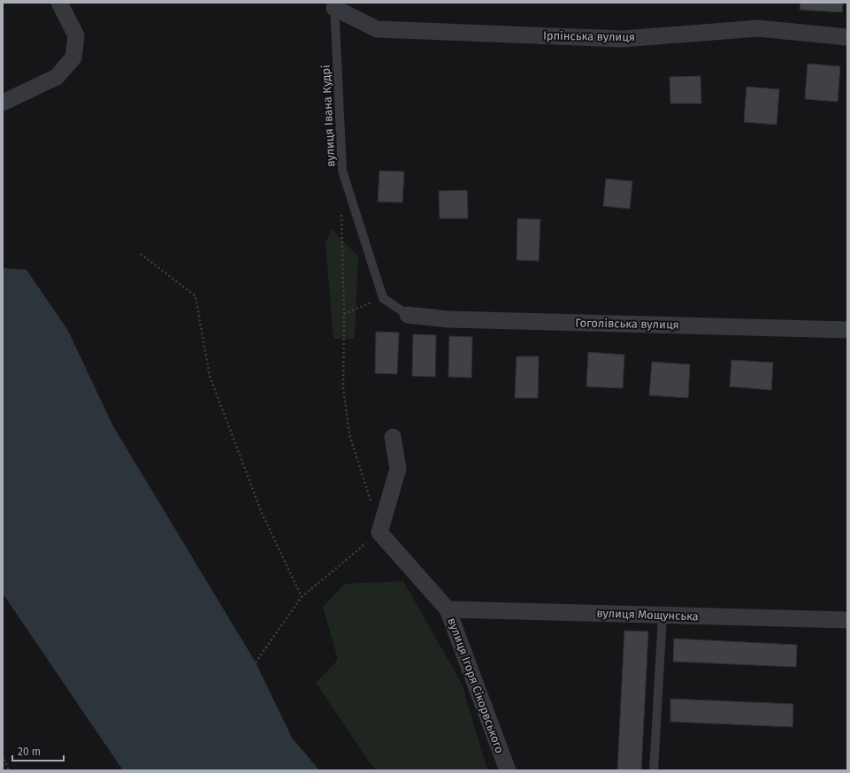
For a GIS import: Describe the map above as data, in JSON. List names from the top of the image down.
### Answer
{
  "streets": {
    "street": [
      "Ірпінська вулиця",
      "Гоголівська вулиця",
      "вулиця Мощунська",
      "вулиця Ігоря Сікорвського"
    ],
    "lane": ["вулиця Івана Кудрі"]
  },
  "crossings": [
    ["Ірпінська вулиця", "вулиця Івана Кудрі"],
    ["вулиця Мощунська", "вулиця Ігоря Сікорвського"]
  ],
  "scale_bar": "20 m"
}
